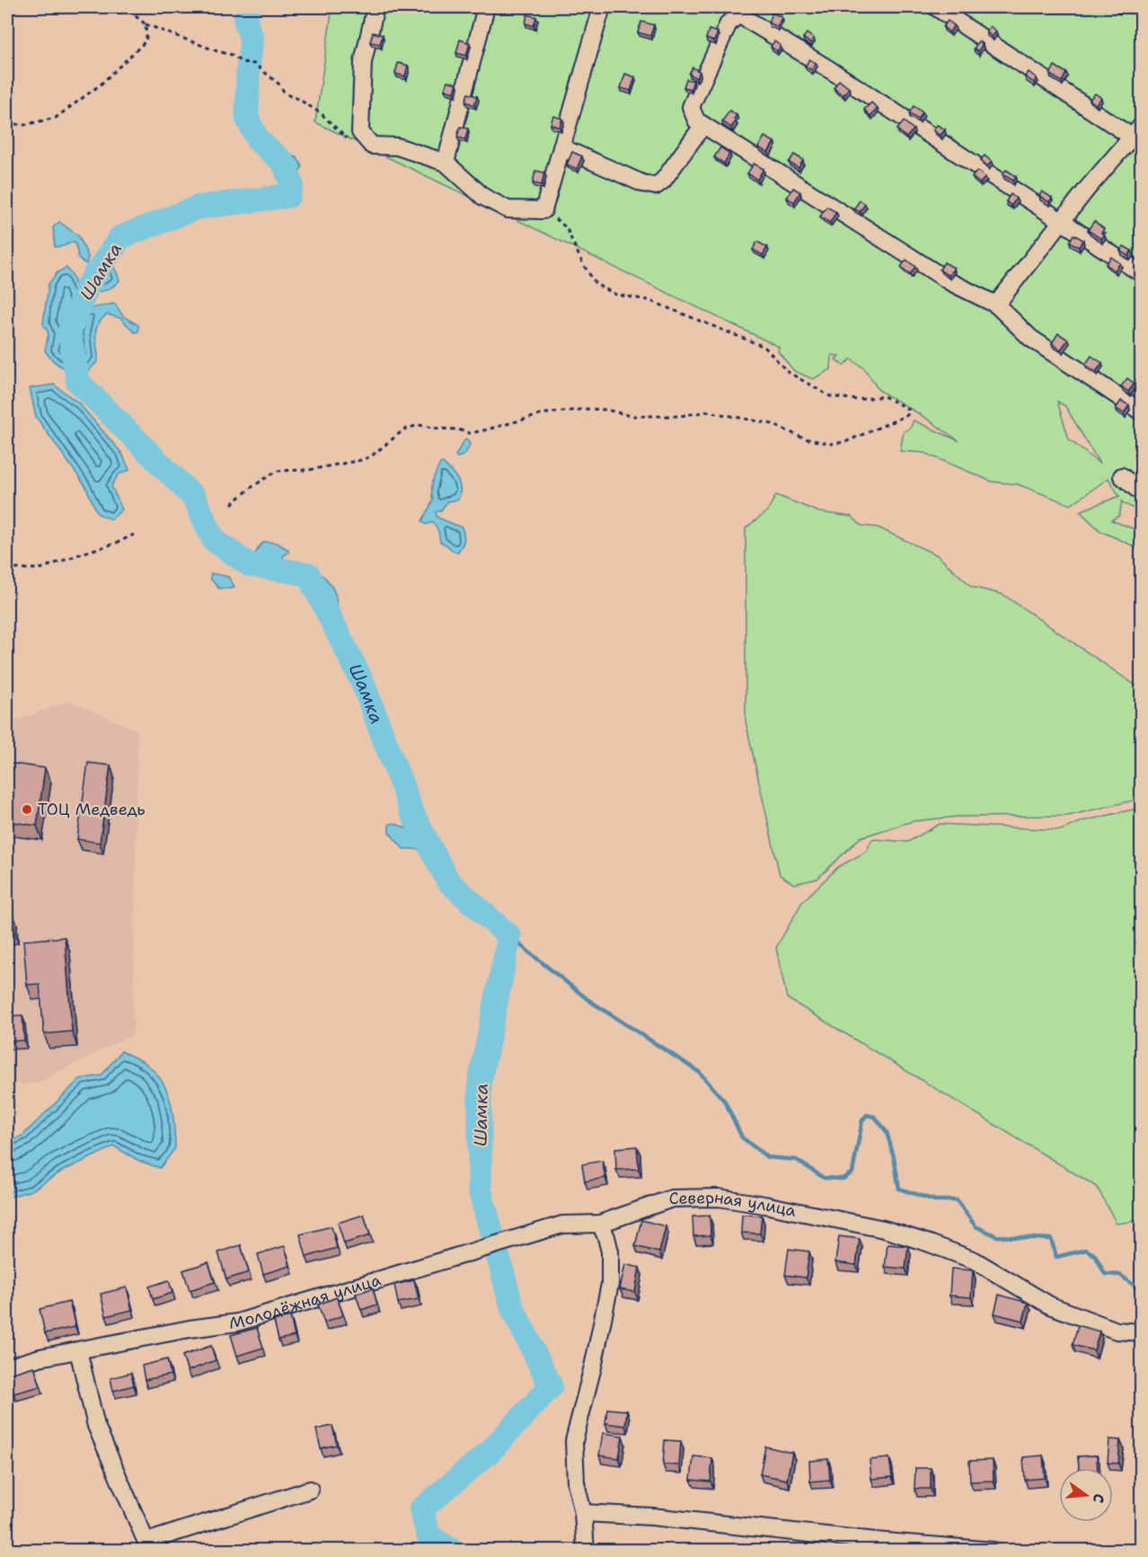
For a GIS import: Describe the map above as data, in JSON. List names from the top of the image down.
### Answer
{
  "streets": {
    "street": ["Северная улица", "Молодёжная улица"]
  },
  "crossings": [
    ["Северная улица", "Молодёжная улица"]
  ],
  "water": ["Шамка"],
  "places": ["ТОЦ Медведь"],
  "north": "right"
}
